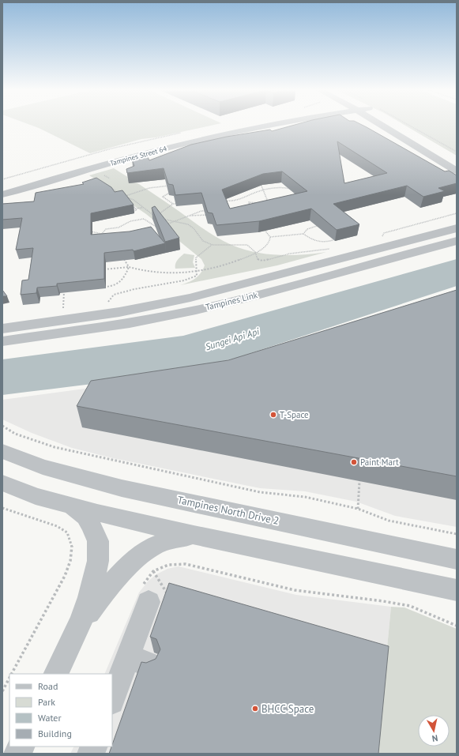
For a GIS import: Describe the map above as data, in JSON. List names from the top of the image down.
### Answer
{
  "streets": {
    "street": ["Tampines Street 64", "Tampines Link", "Tampines North Drive 2"]
  },
  "water": ["Sungei Api Api"],
  "places": ["T-Space", "Paint Mart", "BHCC Space"],
  "legend": [
    "Road",
    "Park",
    "Water",
    "Building"
  ],
  "north": "bottom"
}
